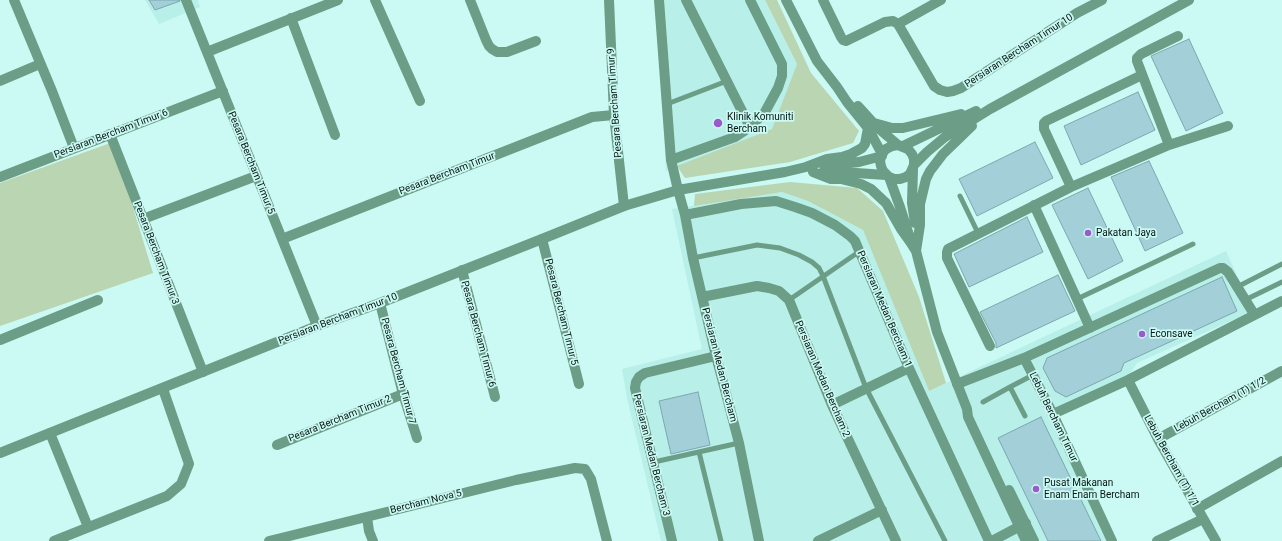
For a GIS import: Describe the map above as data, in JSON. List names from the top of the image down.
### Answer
{
  "streets": {
    "street": [
      "Persiaran Bercham Timur 10",
      "Pesara Bercham Timur 9",
      "Persiaran Bercham Timur 6",
      "Pesara Bercham Timur 5",
      "Pesara Bercham Timur",
      "Pesara Bercham Timur 3",
      "Persiaran Medan Bercham 1",
      "Pesara Bercham Timur 6",
      "Persiaran Medan Bercham",
      "Pesara Bercham Timur 7",
      "Persiaran Medan Bercham 2",
      "Lebuh Bercham (T) 1/2",
      "Lebuh Bercham Timur",
      "Pesara Bercham Timur 2",
      "Persiaran Medan Bercham 3",
      "Lebuh Bercham (T) 1/1",
      "Bercham Nova 5"
    ]
  },
  "crossings": [
    ["Persiaran Bercham Timur 10", "Pesara Bercham Timur 9"],
    ["Persiaran Bercham Timur 10", "Pesara Bercham Timur 5"],
    ["Persiaran Bercham Timur 10", "Pesara Bercham Timur 3"],
    ["Persiaran Bercham Timur 10", "Pesara Bercham Timur 6"],
    ["Persiaran Bercham Timur 10", "Persiaran Medan Bercham"],
    ["Persiaran Bercham Timur 10", "Pesara Bercham Timur 7"],
    ["Pesara Bercham Timur 9", "Pesara Bercham Timur"],
    ["Persiaran Bercham Timur 6", "Pesara Bercham Timur 5"],
    ["Persiaran Bercham Timur 6", "Pesara Bercham Timur 3"],
    ["Pesara Bercham Timur 5", "Pesara Bercham Timur"],
    ["Persiaran Medan Bercham 1", "Persiaran Medan Bercham"],
    ["Persiaran Medan Bercham", "Persiaran Medan Bercham 3"],
    ["Pesara Bercham Timur 7", "Pesara Bercham Timur 2"],
    ["Lebuh Bercham (T) 1/2", "Lebuh Bercham (T) 1/1"]
  ],
  "places": [
    "Klinik Komuniti Bercham",
    "Pakatan Jaya",
    "Econsave",
    "Pusat Makanan Enam Enam Bercham"
  ]
}
